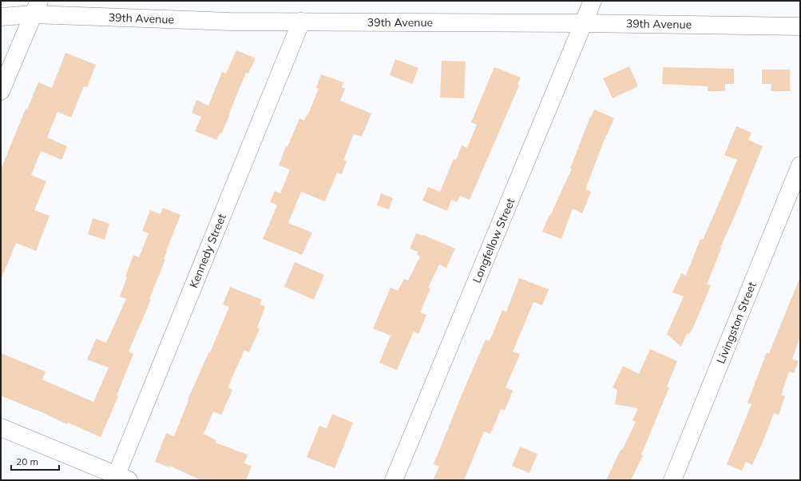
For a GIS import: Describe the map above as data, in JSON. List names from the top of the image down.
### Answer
{
  "streets": {
    "street": [
      "39th Avenue",
      "Longfellow Street",
      "Kennedy Street",
      "Livingston Street"
    ]
  },
  "crossings": [
    ["39th Avenue", "Longfellow Street"],
    ["39th Avenue", "Kennedy Street"]
  ],
  "scale_bar": "20 m"
}
